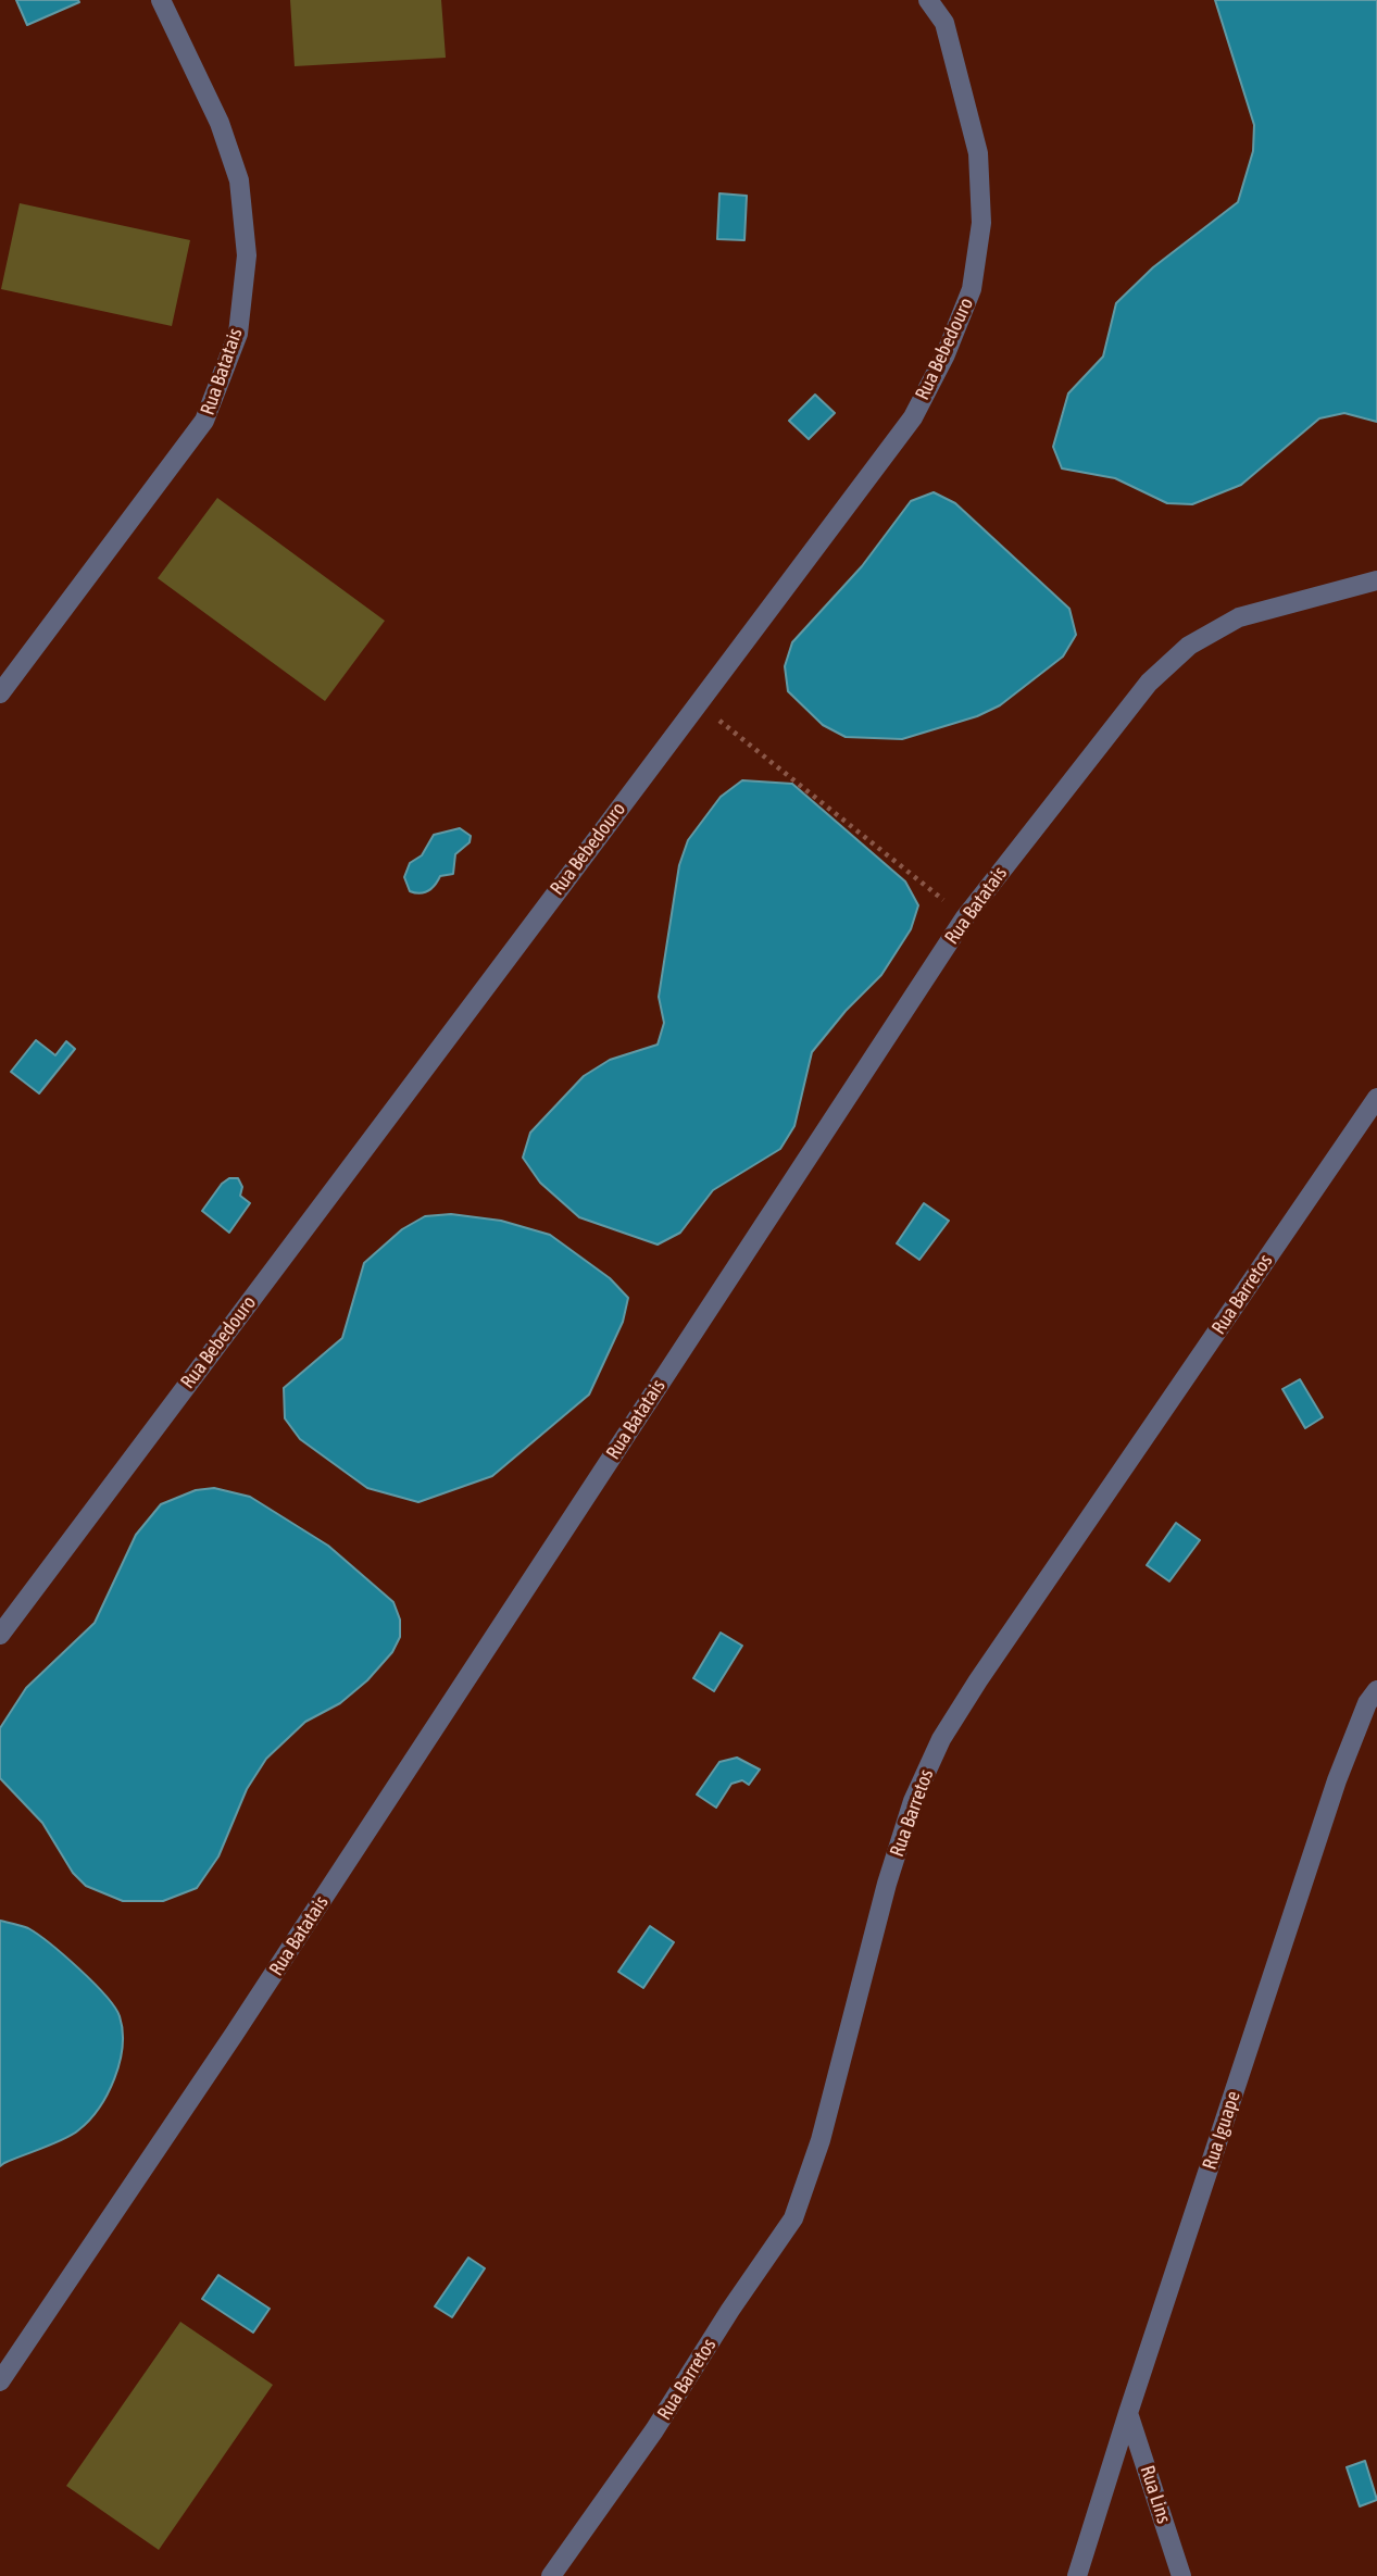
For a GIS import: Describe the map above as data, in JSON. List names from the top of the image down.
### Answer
{
  "streets": {
    "street": [
      "Rua Bebedouro",
      "Rua Batatais",
      "Rua Barretos",
      "Rua Iguape",
      "Rua Lins"
    ]
  },
  "crossings": [
    ["Rua Iguape", "Rua Lins"]
  ]
}
